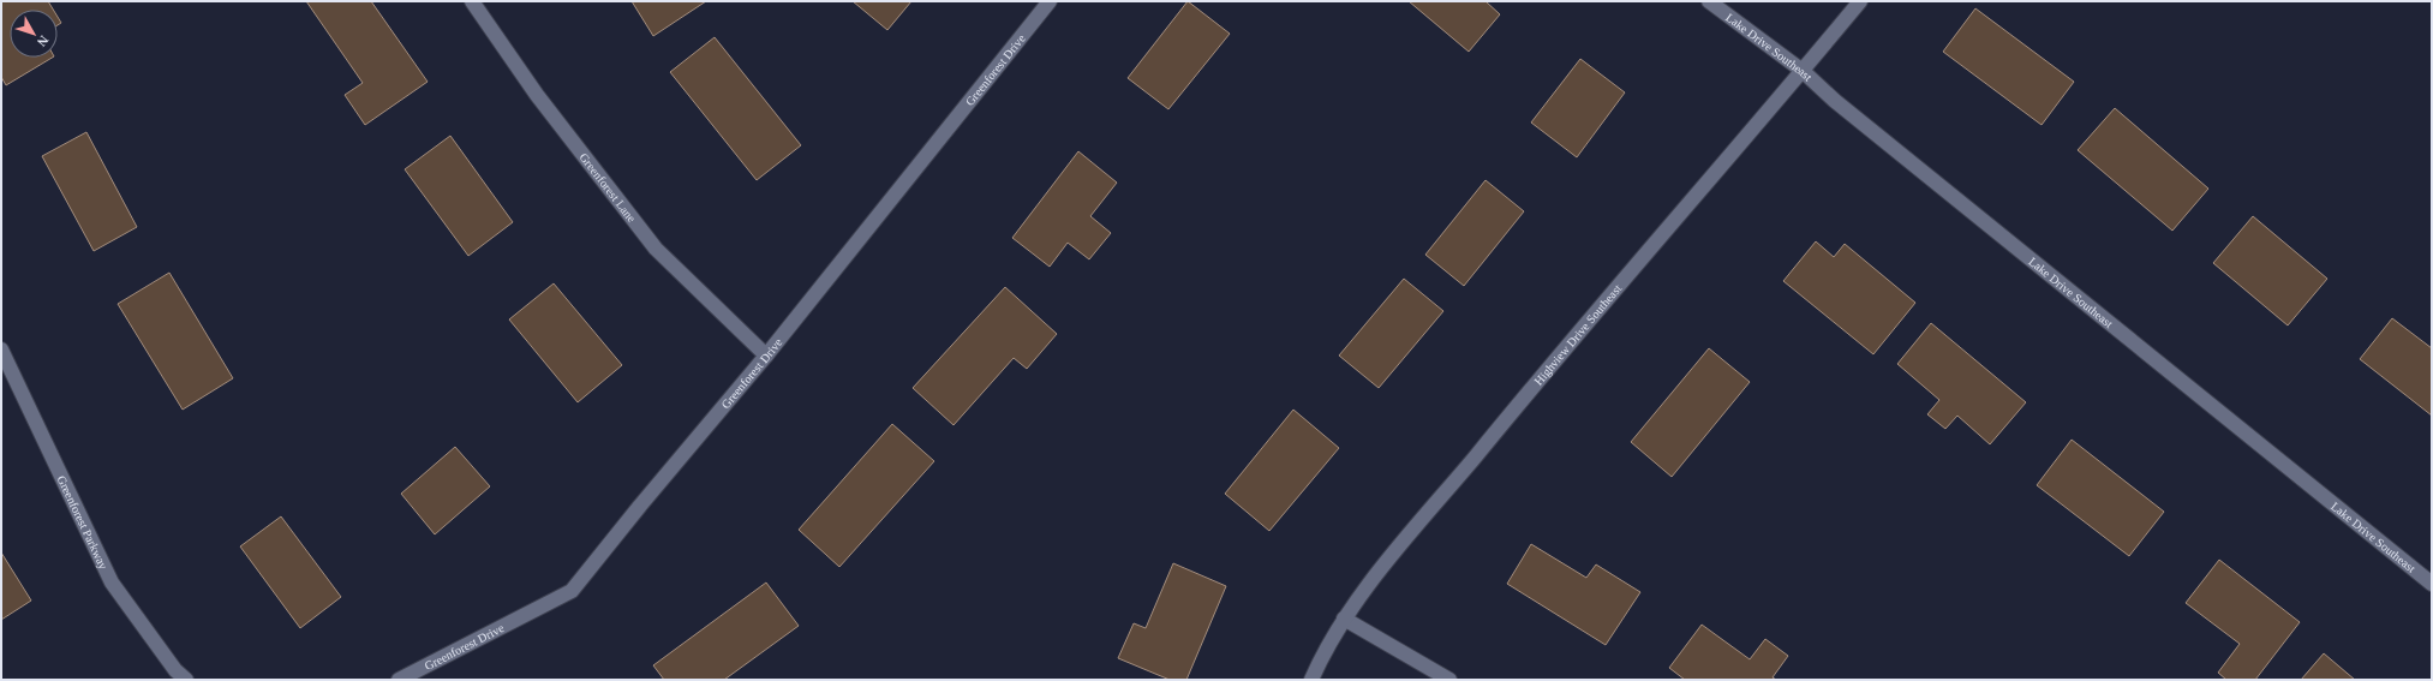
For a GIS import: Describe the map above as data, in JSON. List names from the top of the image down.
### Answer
{
  "streets": {
    "street": [
      "Lake Drive Southeast",
      "Greenforest Drive",
      "Greenforest Lane",
      "Highview Drive Southeast",
      "Greenforest Parkway"
    ]
  },
  "crossings": [
    ["Lake Drive Southeast", "Highview Drive Southeast"],
    ["Greenforest Drive", "Greenforest Lane"]
  ],
  "north": "bottom right"
}
